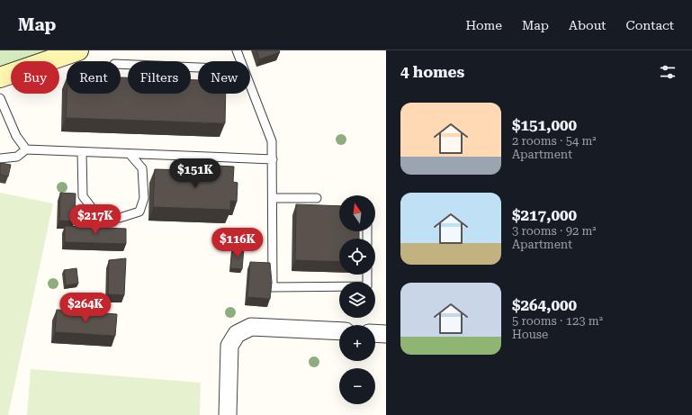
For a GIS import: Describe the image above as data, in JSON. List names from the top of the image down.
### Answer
{
  "north": "top",
  "page": {
    "header": "Map",
    "nav": [
      "Home",
      "Map",
      "About",
      "Contact"
    ],
    "heading": "4 homes",
    "chip": [
      "Buy",
      "Rent",
      "Filters",
      "New"
    ],
    "list": [
      {
        "name": "$151,000",
        "note": "2 rooms · 54 m² · Apartment"
      },
      {
        "name": "$217,000",
        "note": "3 rooms · 92 m² · Apartment"
      },
      {
        "name": "$264,000",
        "note": "5 rooms · 123 m² · House"
      }
    ],
    "price": [
      "$151K",
      "$217K",
      "$116K",
      "$264K"
    ],
    "map_buttons": ["+", "−"]
  }
}
